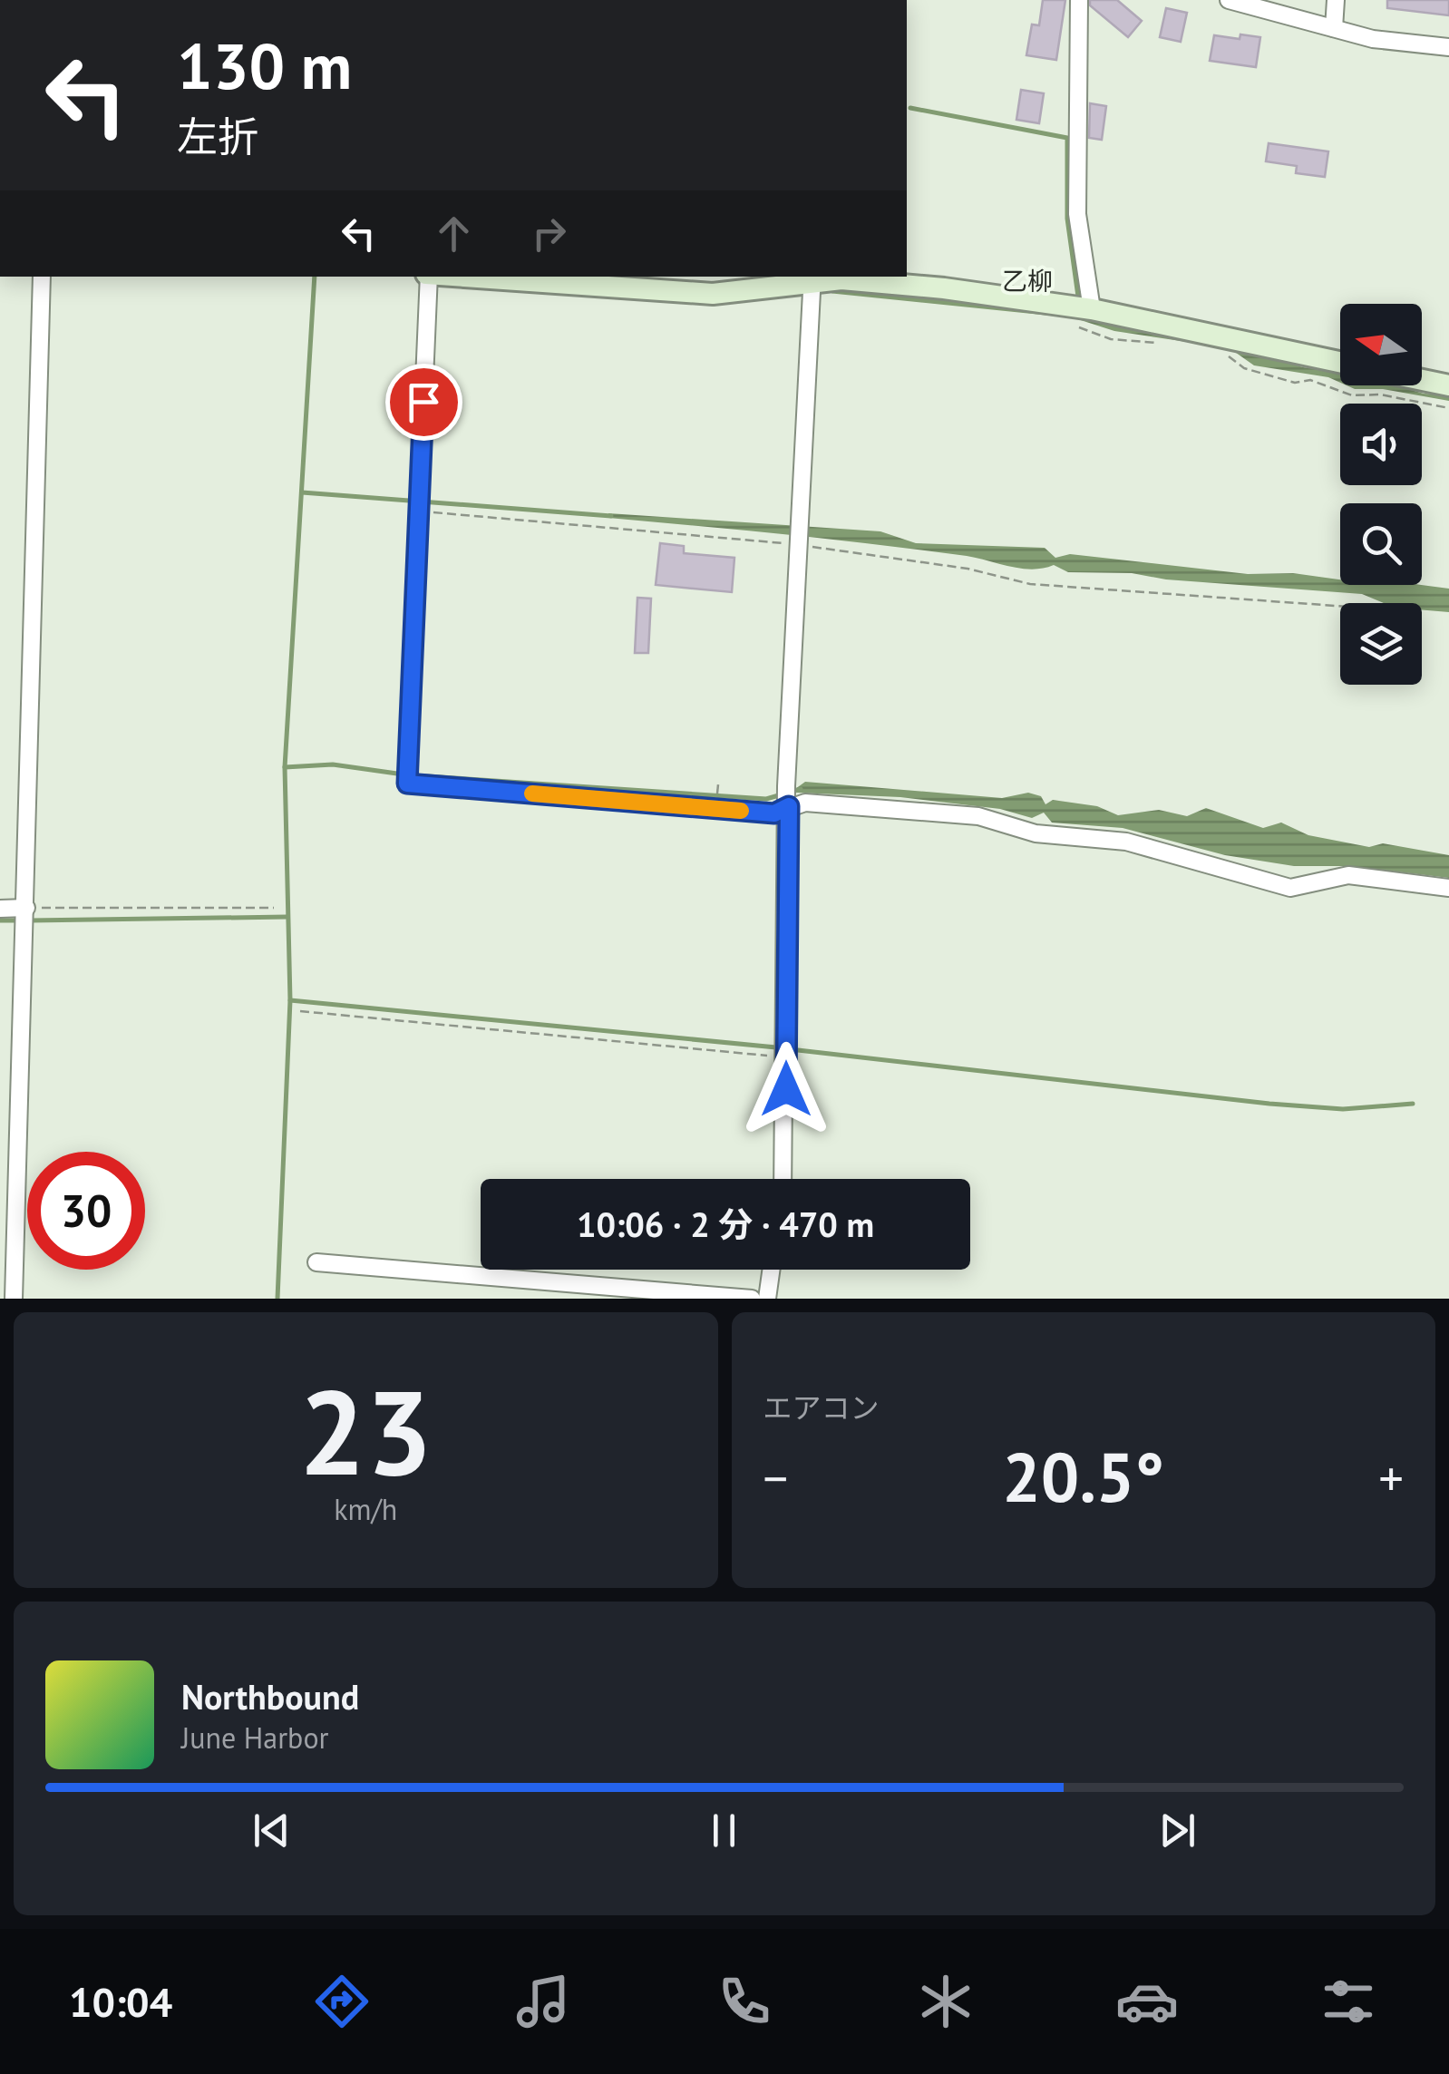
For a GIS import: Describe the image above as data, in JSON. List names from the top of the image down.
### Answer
{
  "districts": ["乙柳"],
  "north": "left",
  "page": {
    "turn": ["130 m", "左折"],
    "limit": "30",
    "trip": "10:06 · 2 分 · 470 m",
    "tile": [
      ["23", "km/h"],
      "エアコン"
    ],
    "heat": ["−", "20.5°", "+"],
    "song": ["Northbound", "June Harbor"],
    "tabs": "10:04"
  }
}
